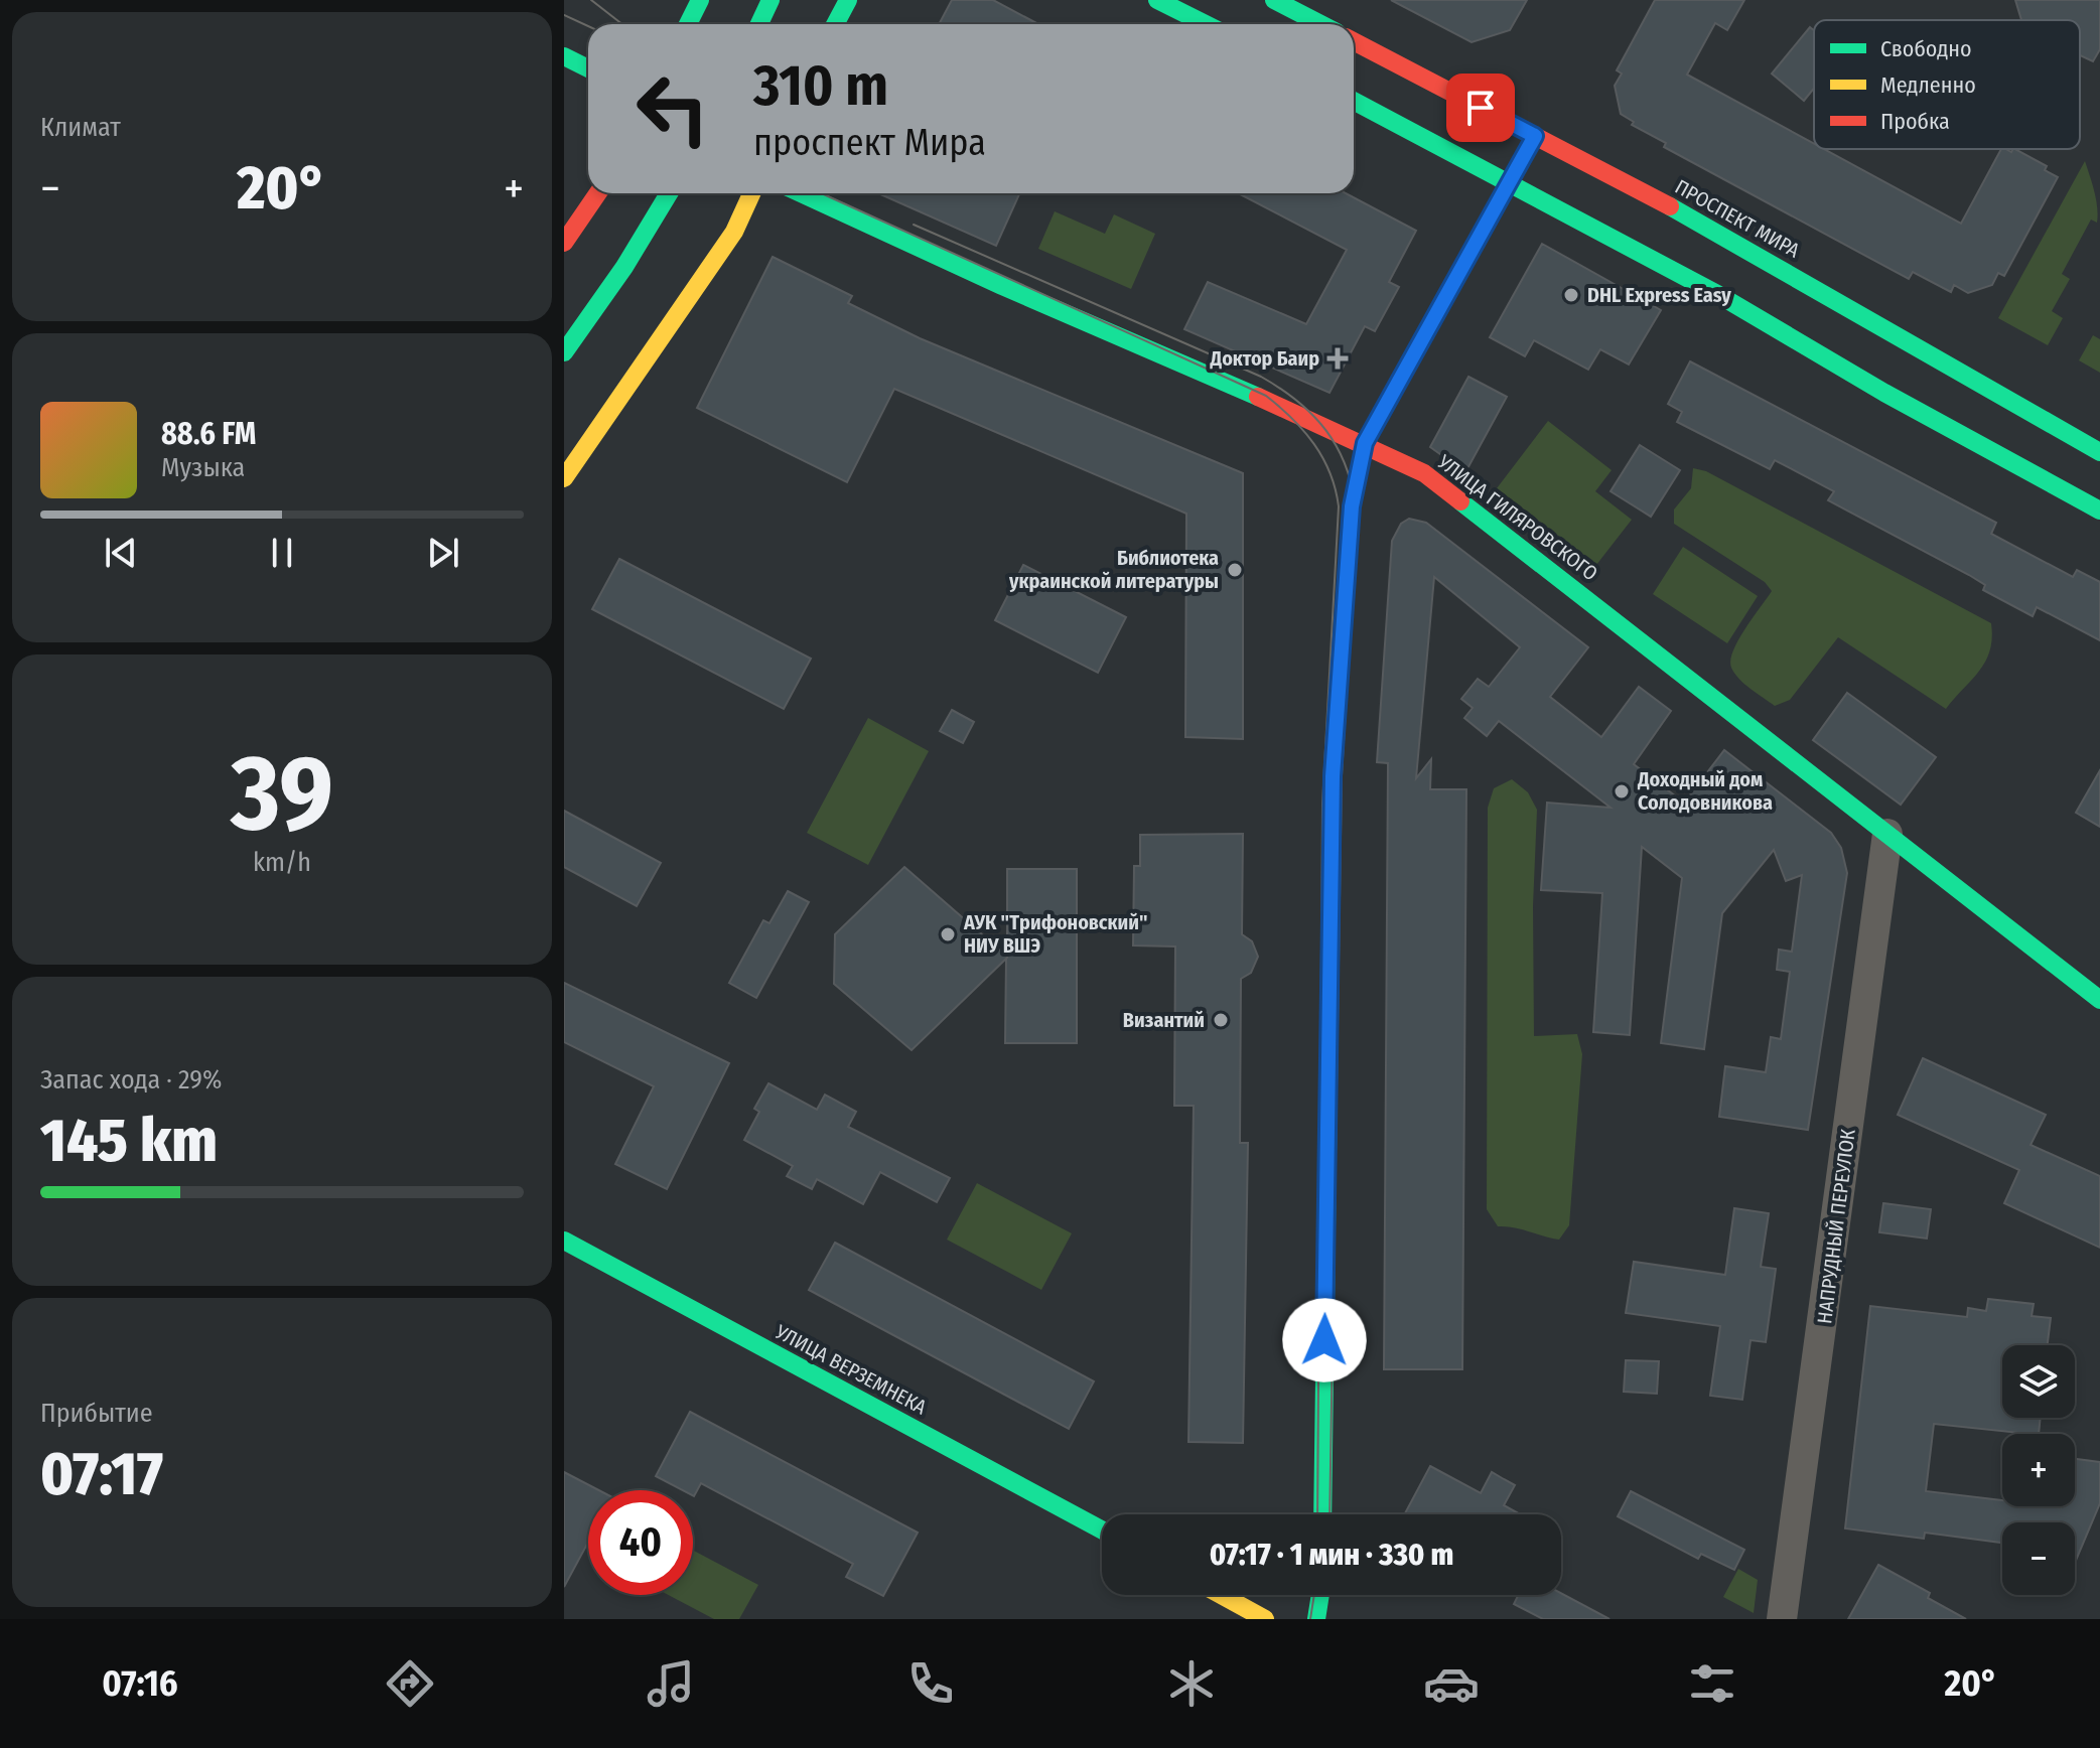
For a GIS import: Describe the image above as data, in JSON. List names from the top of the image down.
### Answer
{
  "streets": {
    "street": [
      "ПРОСПЕКТ МИРА",
      "УЛИЦА ГИЛЯРОВСКОГО",
      "НАПРУДНЫЙ ПЕРЕУЛОК",
      "УЛИЦА ВЕРЗЕМНЕКА"
    ]
  },
  "crossings": [
    ["УЛИЦА ГИЛЯРОВСКОГО", "НАПРУДНЫЙ ПЕРЕУЛОК"]
  ],
  "places": {
    "other": [
      "DHL Express Easy",
      "Библиотека украинской литературы",
      "Доходный дом Солодовникова",
      "АУК \"Трифоновский\" НИУ ВШЭ",
      "Византий"
    ],
    "health": ["Доктор Баир"]
  },
  "legend": ["Свободно", "Медленно", "Пробка"],
  "page": {
    "tile": [
      "Климат",
      ["39", "km/h"],
      ["Запас хода · 29%", "145 km"],
      ["Прибытие", "07:17"]
    ],
    "turn": ["310 m", "проспект Мира"],
    "heat": ["−", "20°", "+"],
    "song": ["88.6 FM", "Музыка"],
    "map_buttons": ["+", "−"],
    "limit": "40",
    "trip": "07:17 · 1 мин · 330 m",
    "tabs": ["07:16", "20°"]
  }
}
